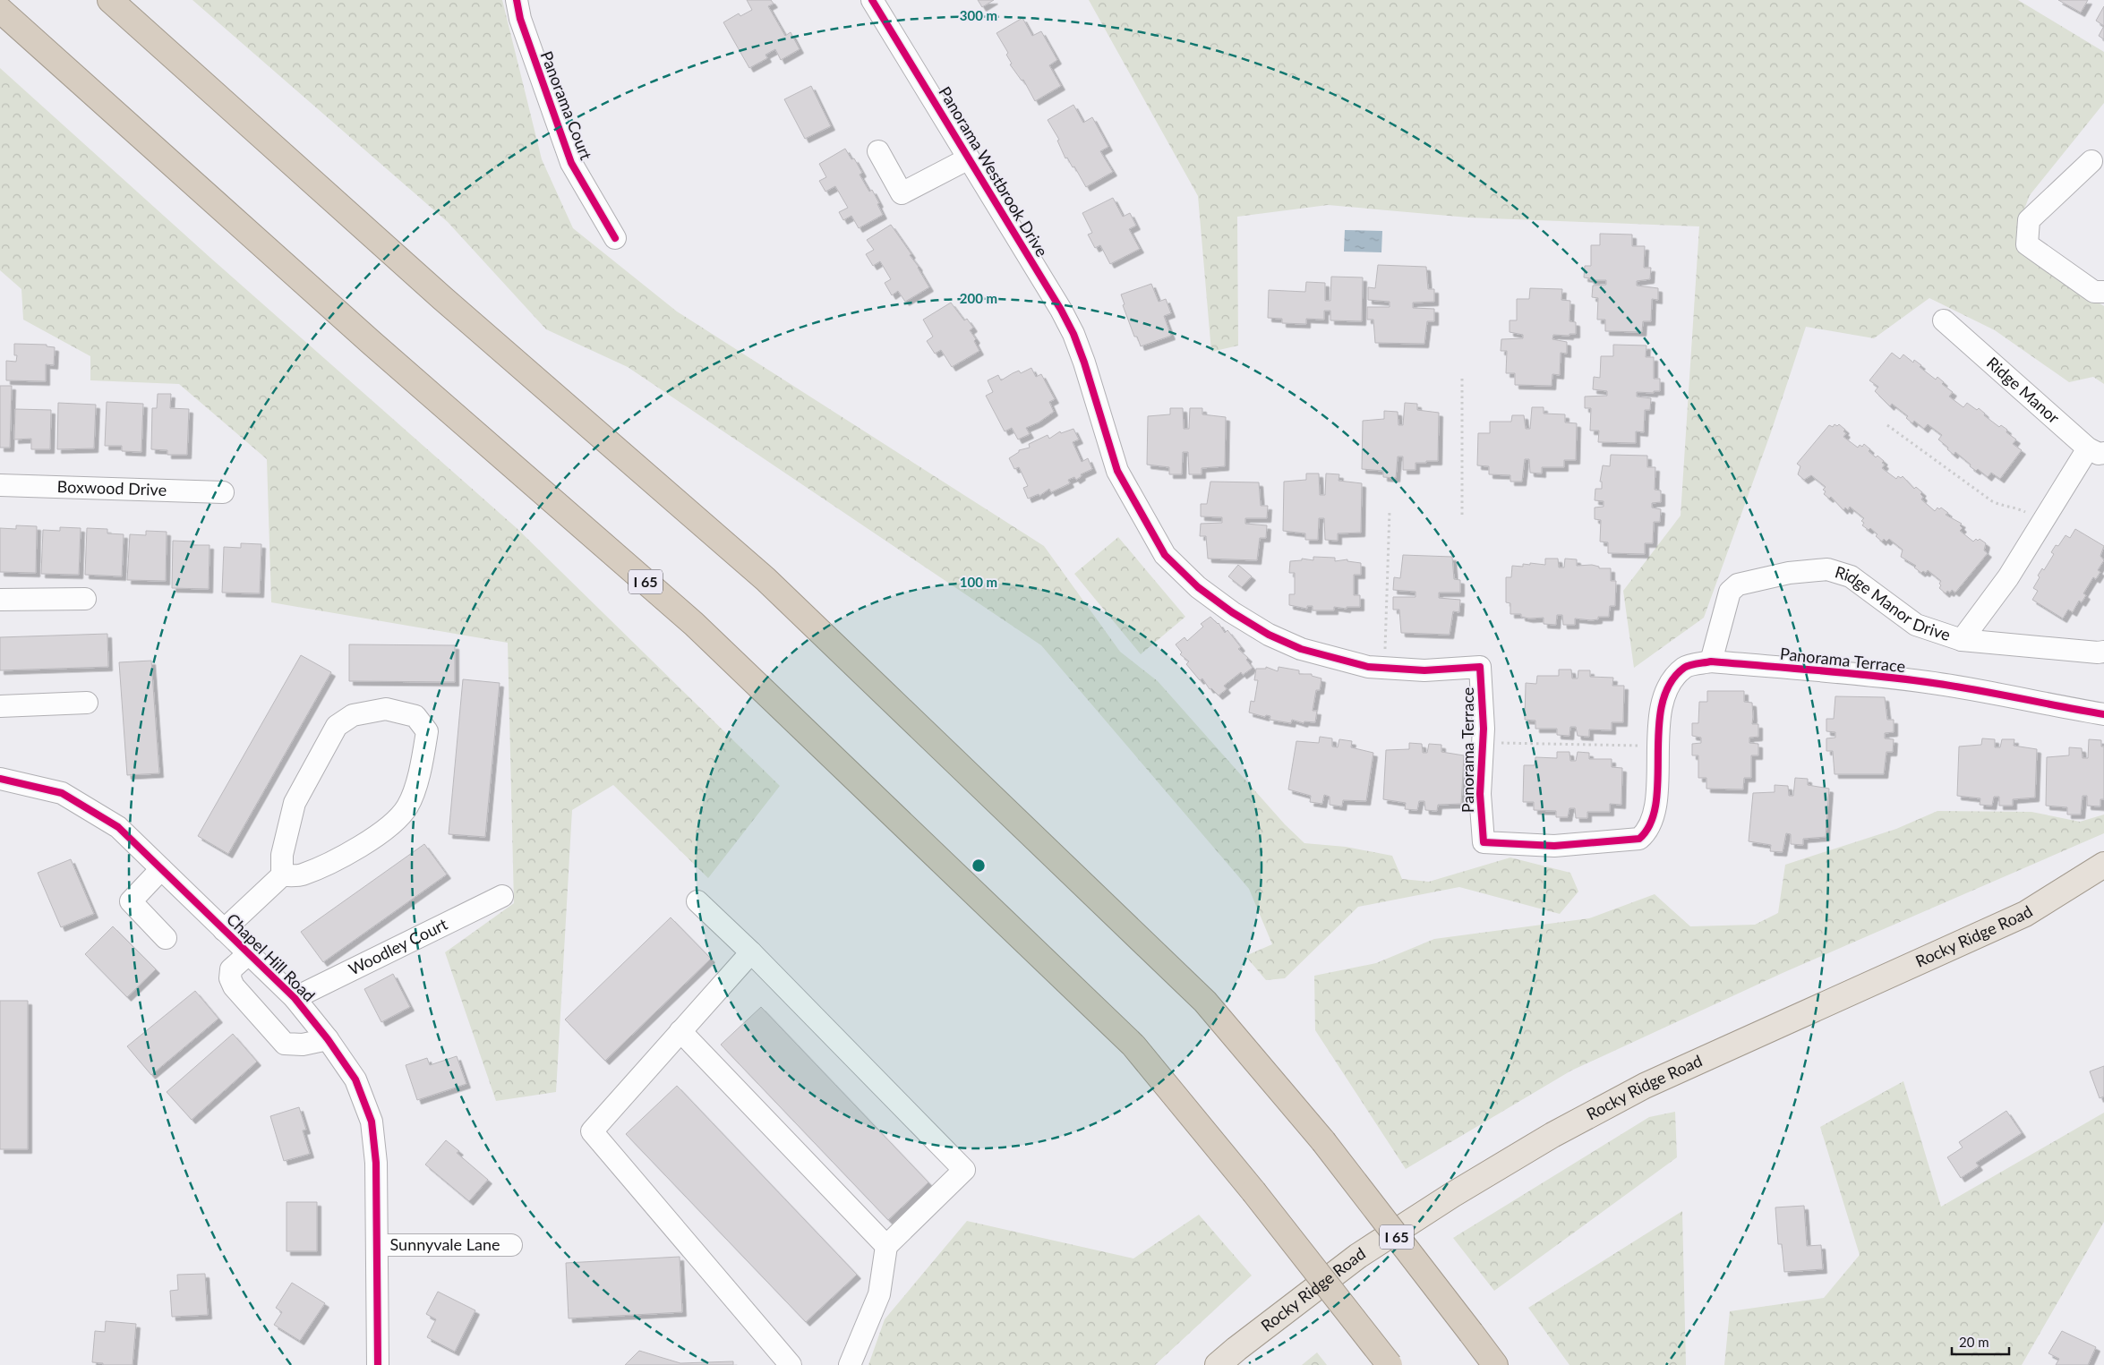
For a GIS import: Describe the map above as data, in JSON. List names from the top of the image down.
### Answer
{
  "streets": {
    "highway": ["I 65"],
    "main road": ["Rocky Ridge Road"],
    "street": [
      "Panorama Court",
      "Panorama Westbrook Drive",
      "Ridge Manor",
      "Boxwood Drive",
      "Ridge Manor Drive",
      "Panorama Terrace",
      "Woodley Court",
      "Chapel Hill Road",
      "Sunnyvale Lane"
    ]
  },
  "crossings": [
    ["Panorama Westbrook Drive", "Panorama Terrace"],
    ["Ridge Manor Drive", "Panorama Terrace"],
    ["Woodley Court", "Chapel Hill Road"],
    ["Chapel Hill Road", "Sunnyvale Lane"]
  ],
  "scale_bar": "20 m",
  "rings": ["300 m", "200 m", "100 m"]
}
